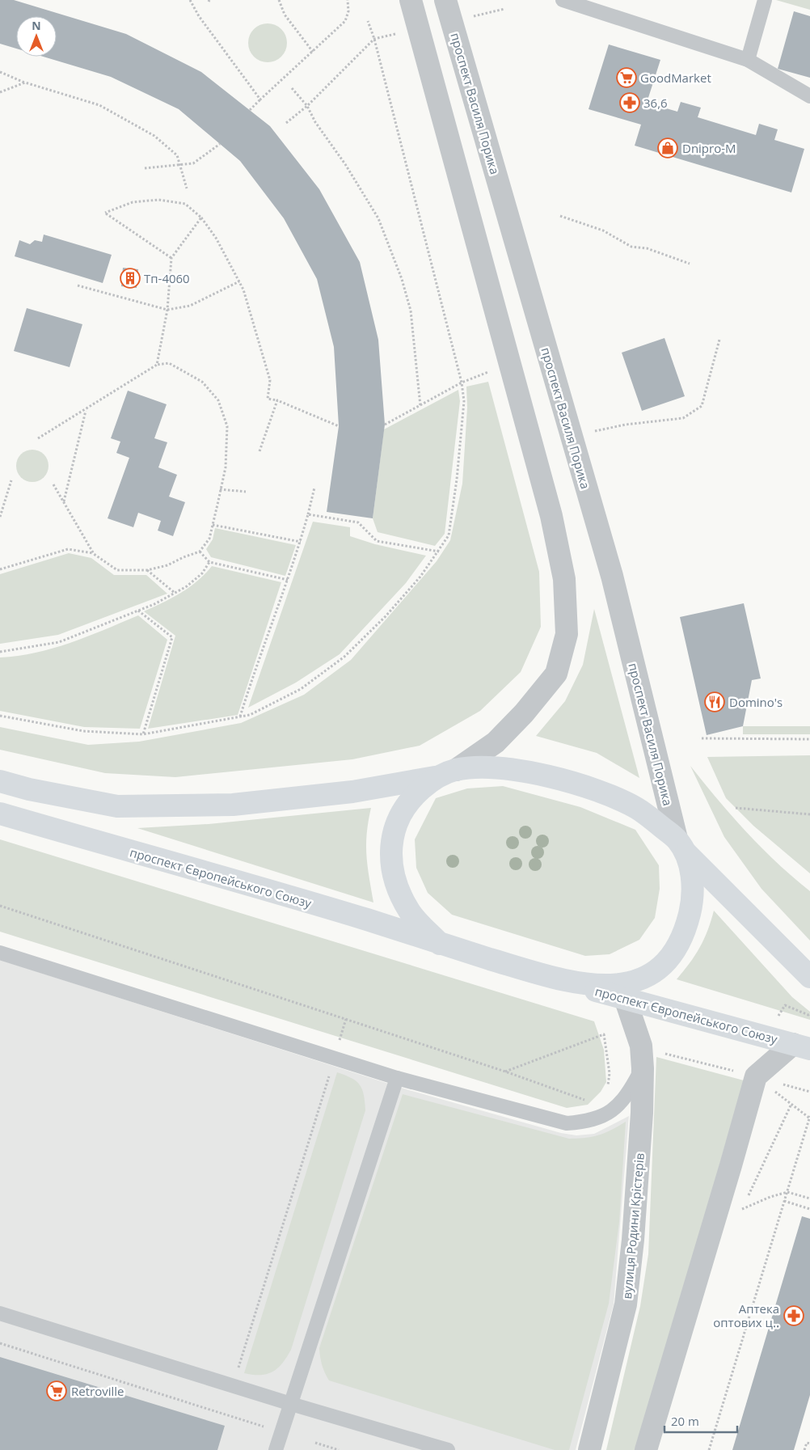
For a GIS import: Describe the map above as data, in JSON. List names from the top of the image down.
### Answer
{
  "streets": {
    "main road": ["проспект Європейського Союзу"],
    "street": ["проспект Василя Порика", "вулиця Родини Крістерів"]
  },
  "crossings": [
    ["проспект Європейського Союзу", "вулиця Родини Крістерів"]
  ],
  "places": {
    "supermarket": ["GoodMarket", "Retroville"],
    "pharmacy": ["36,6", "Аптека оптових ц‥"],
    "shop": ["Dnipro-M"],
    "building": ["Тп-4060"],
    "restaurant": ["Domino's"]
  },
  "scale_bar": "20 m",
  "north": "top"
}
